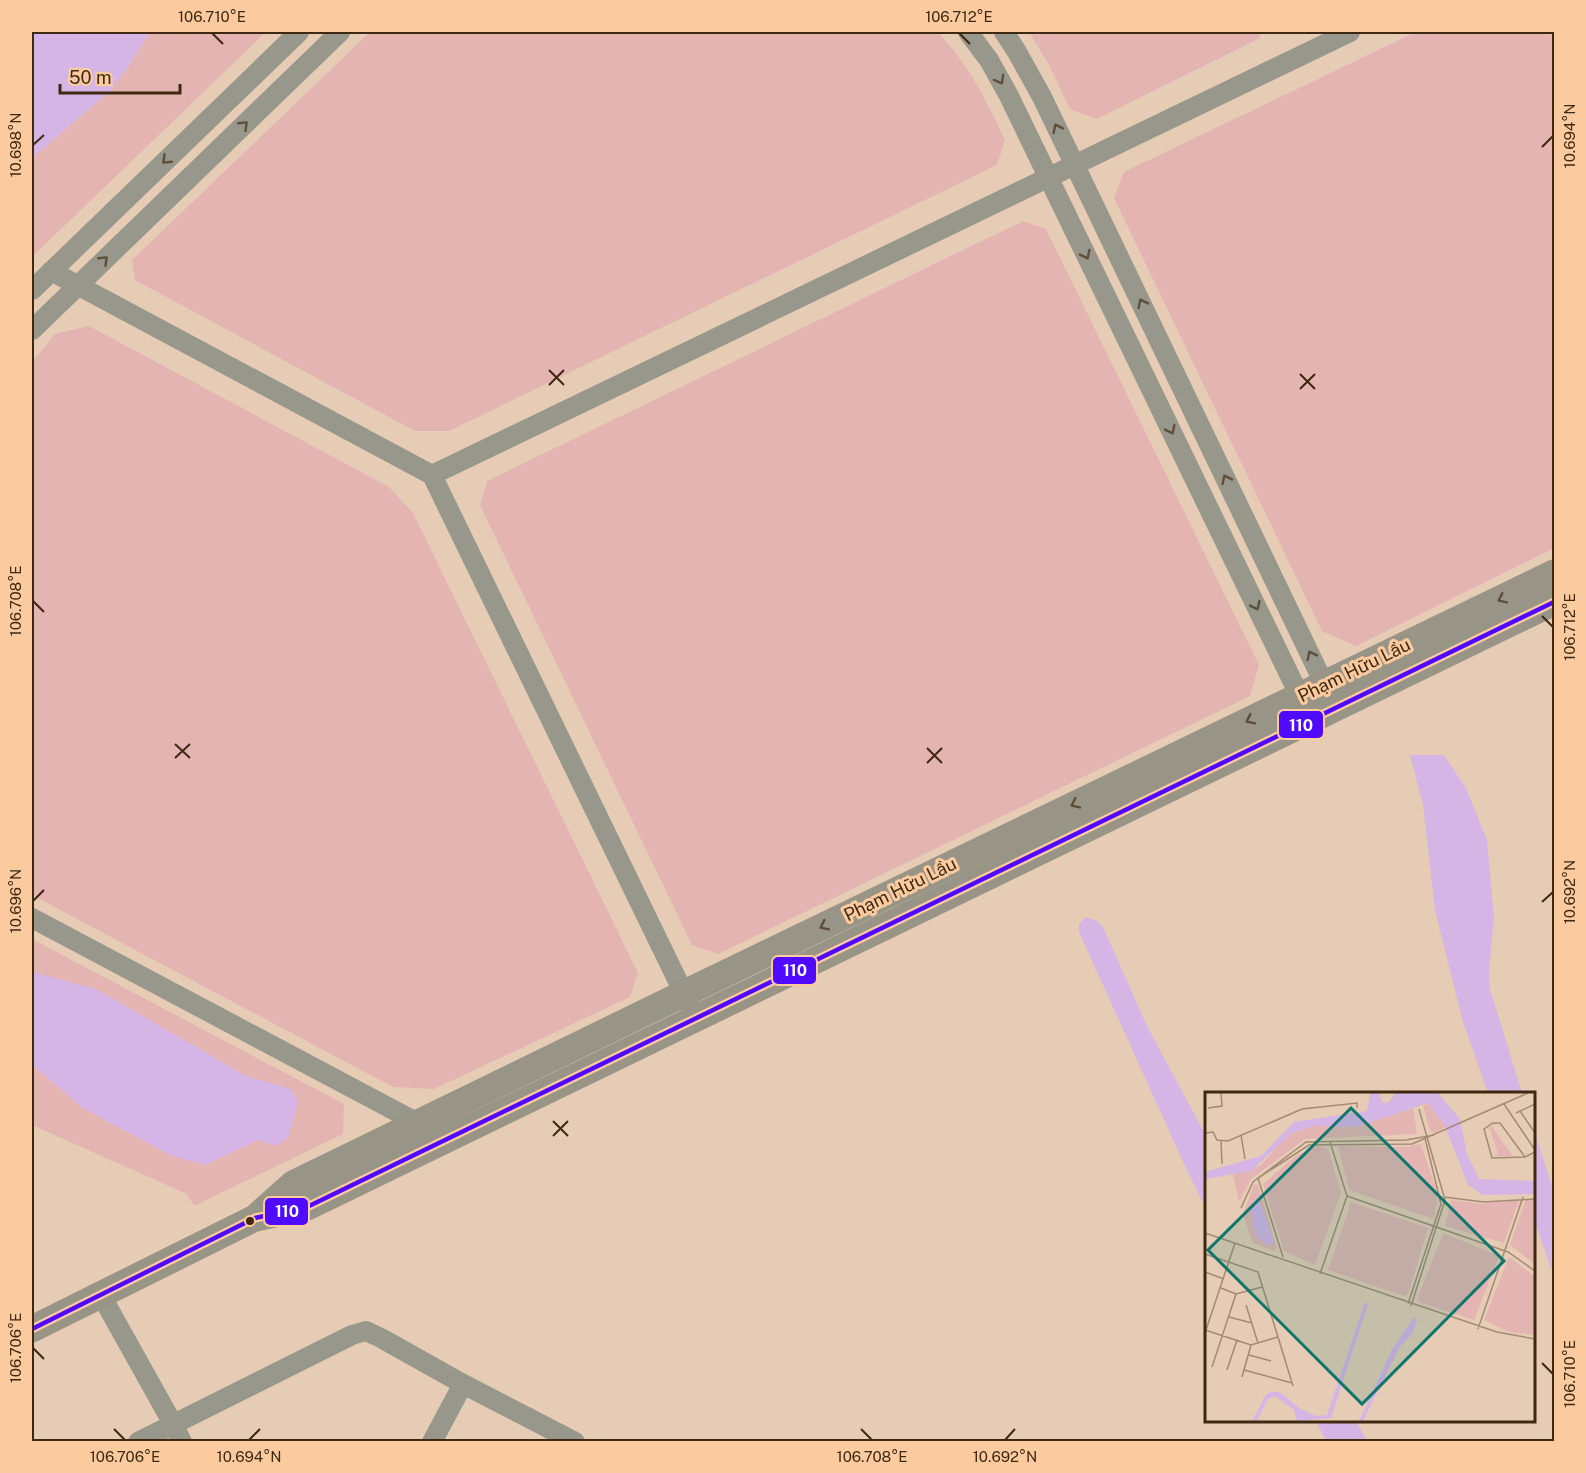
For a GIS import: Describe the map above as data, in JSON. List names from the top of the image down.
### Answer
{
  "streets": {
    "main road": ["Phạm Hữu Lầu"]
  },
  "lines": ["transit line 110"],
  "scale_bar": "50 m",
  "coordinates": [
    "106.710°E",
    "106.712°E",
    "10.694°N",
    "10.698°N",
    "106.708°E",
    "10.692°N",
    "10.696°N",
    "106.706°E"
  ]
}
